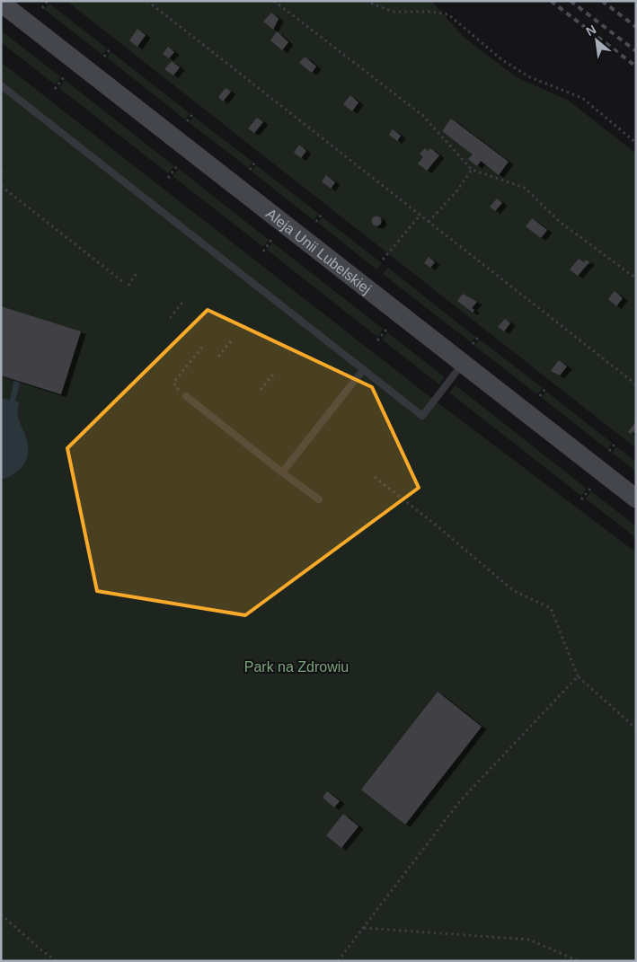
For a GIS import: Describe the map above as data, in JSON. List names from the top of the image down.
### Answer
{
  "streets": {
    "street": ["Aleja Unii Lubelskiej"]
  },
  "parks": ["Park na Zdrowiu"],
  "north": "top left"
}
